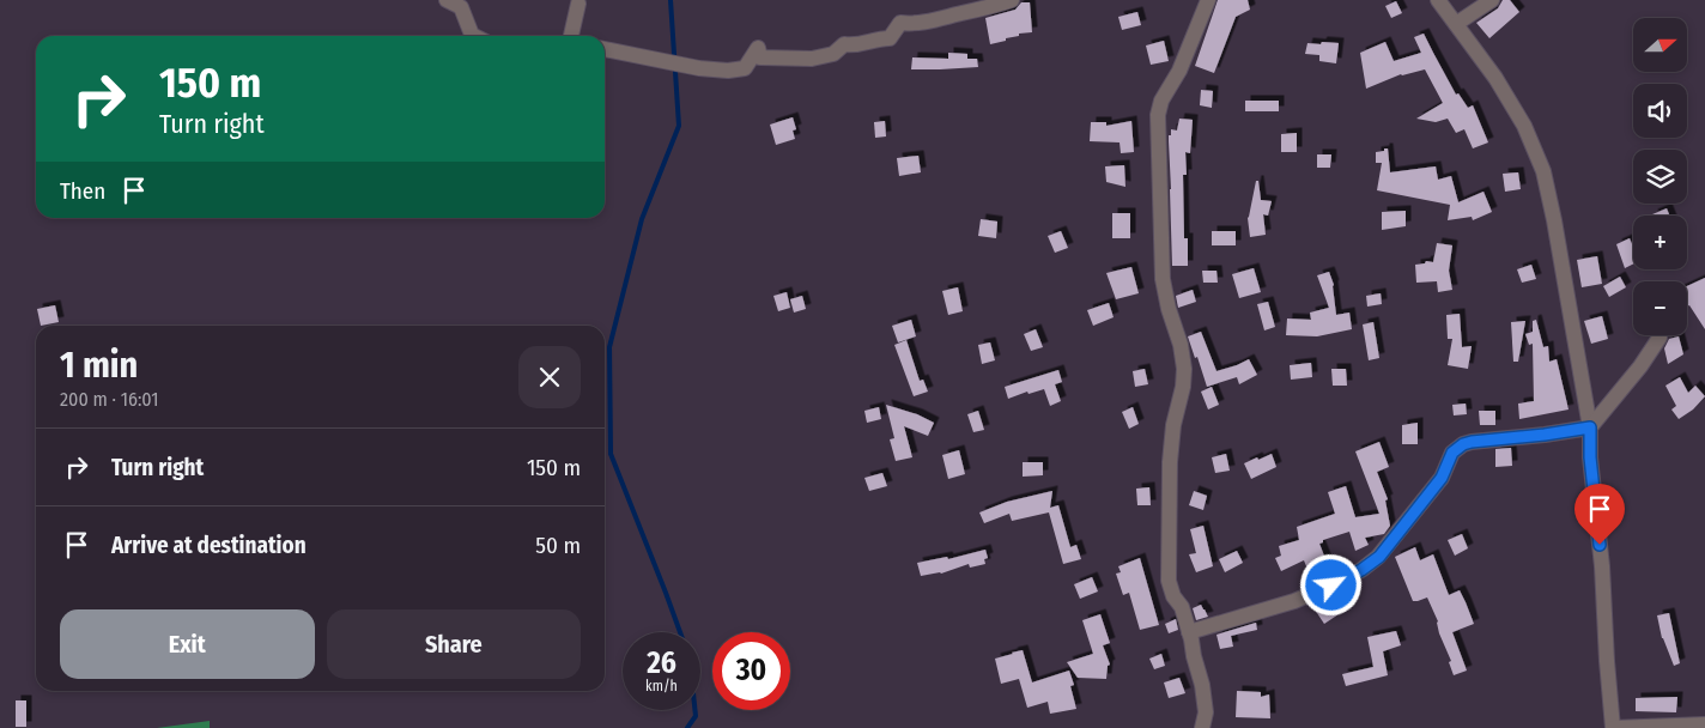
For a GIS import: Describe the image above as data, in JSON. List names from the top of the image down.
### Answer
{
  "north": "right",
  "page": {
    "map_buttons": ["+", "−"],
    "turn": ["150 m", "Turn right"],
    "then": "Then",
    "heading": ["1 min", "200 m · 16:01"],
    "list": [
      {
        "name": "Turn right",
        "value": "150 m"
      },
      {
        "name": "Arrive at destination",
        "value": "50 m"
      }
    ],
    "buttons": ["Exit", "Share"],
    "speed": "26 km/h",
    "limit": "30"
  }
}
